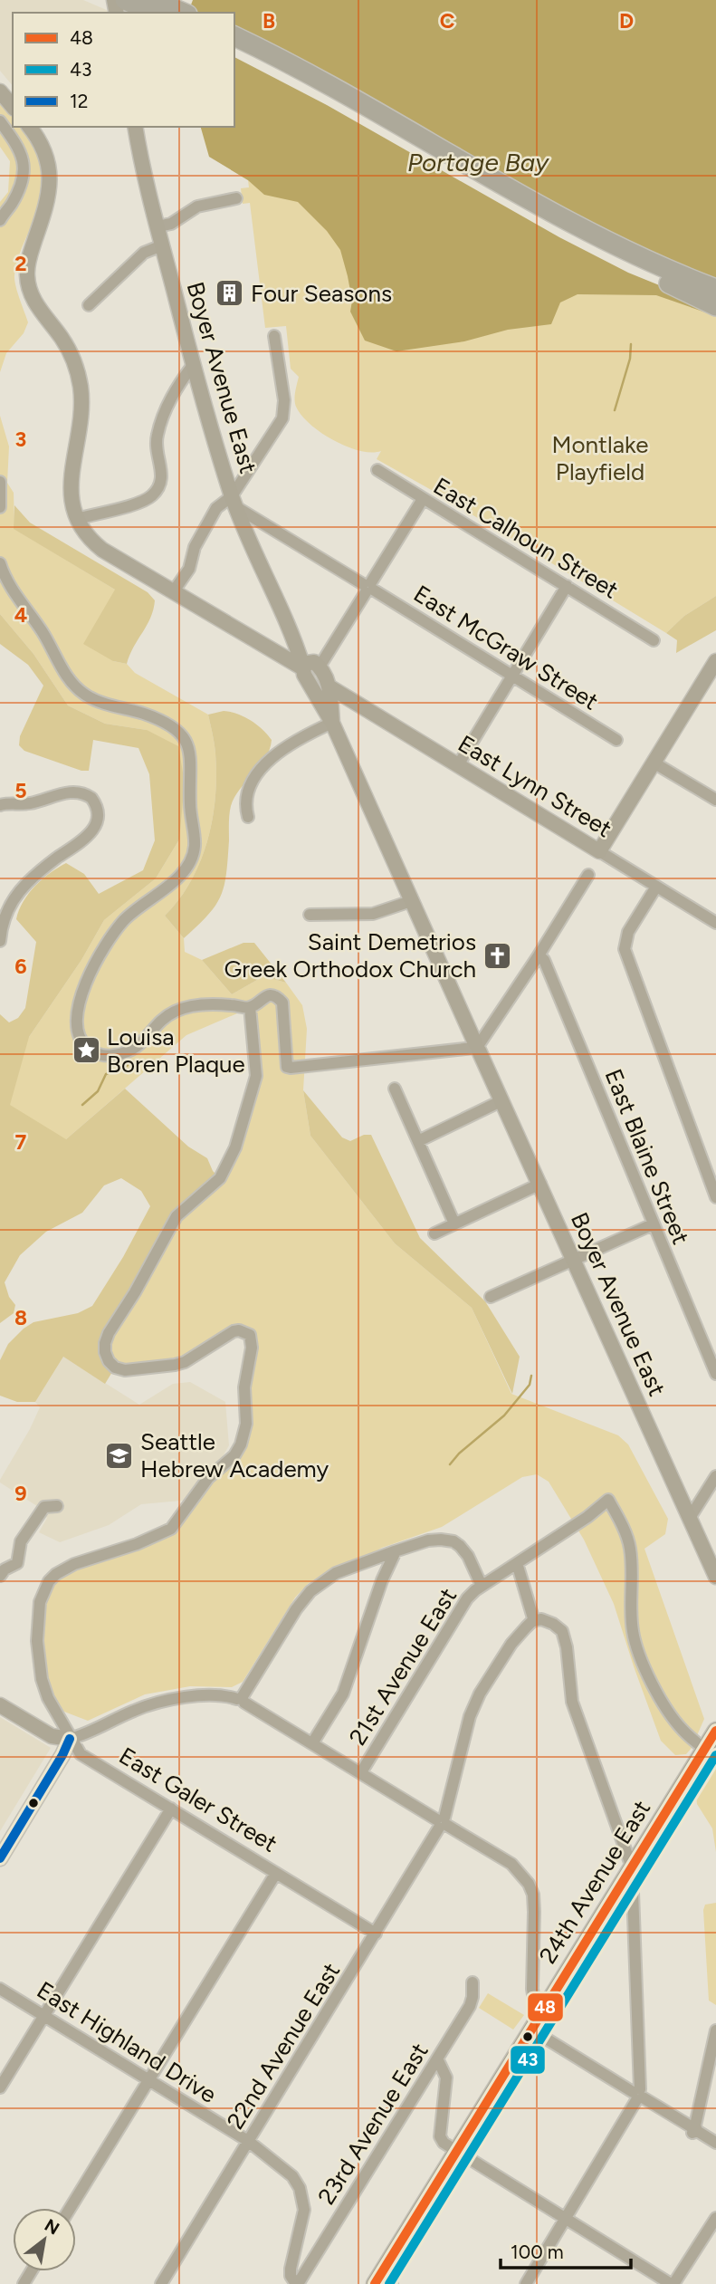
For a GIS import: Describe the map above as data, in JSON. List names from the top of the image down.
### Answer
{
  "streets": {
    "main road": ["24th Avenue East"],
    "street": [
      "Boyer Avenue East",
      "East Calhoun Street",
      "East McGraw Street",
      "East Lynn Street",
      "East Blaine Street",
      "21st Avenue East",
      "East Galer Street",
      "East Highland Drive",
      "22nd Avenue East",
      "23rd Avenue East"
    ]
  },
  "crossings": [
    ["Boyer Avenue East", "East McGraw Street"],
    ["Boyer Avenue East", "East Lynn Street"],
    ["21st Avenue East", "24th Avenue East"],
    ["East Galer Street", "22nd Avenue East"],
    ["East Highland Drive", "22nd Avenue East"],
    ["East Highland Drive", "23rd Avenue East"]
  ],
  "water": ["Portage Bay"],
  "parks": ["Montlake Playfield"],
  "places": {
    "building": ["Four Seasons"],
    "church": ["Saint Demetrios Greek Orthodox Church"],
    "place": ["Louisa Boren Plaque"],
    "school or university": ["Seattle Hebrew Academy"]
  },
  "lines": ["transit line 48", "transit line 12", "transit line 43"],
  "legend": ["48", "43", "12"],
  "scale_bar": "100 m",
  "north": "top right",
  "grid": {
    "columns": ["B", "C", "D"],
    "rows": [
      "2",
      "3",
      "4",
      "5",
      "6",
      "7",
      "8",
      "9"
    ]
  }
}
